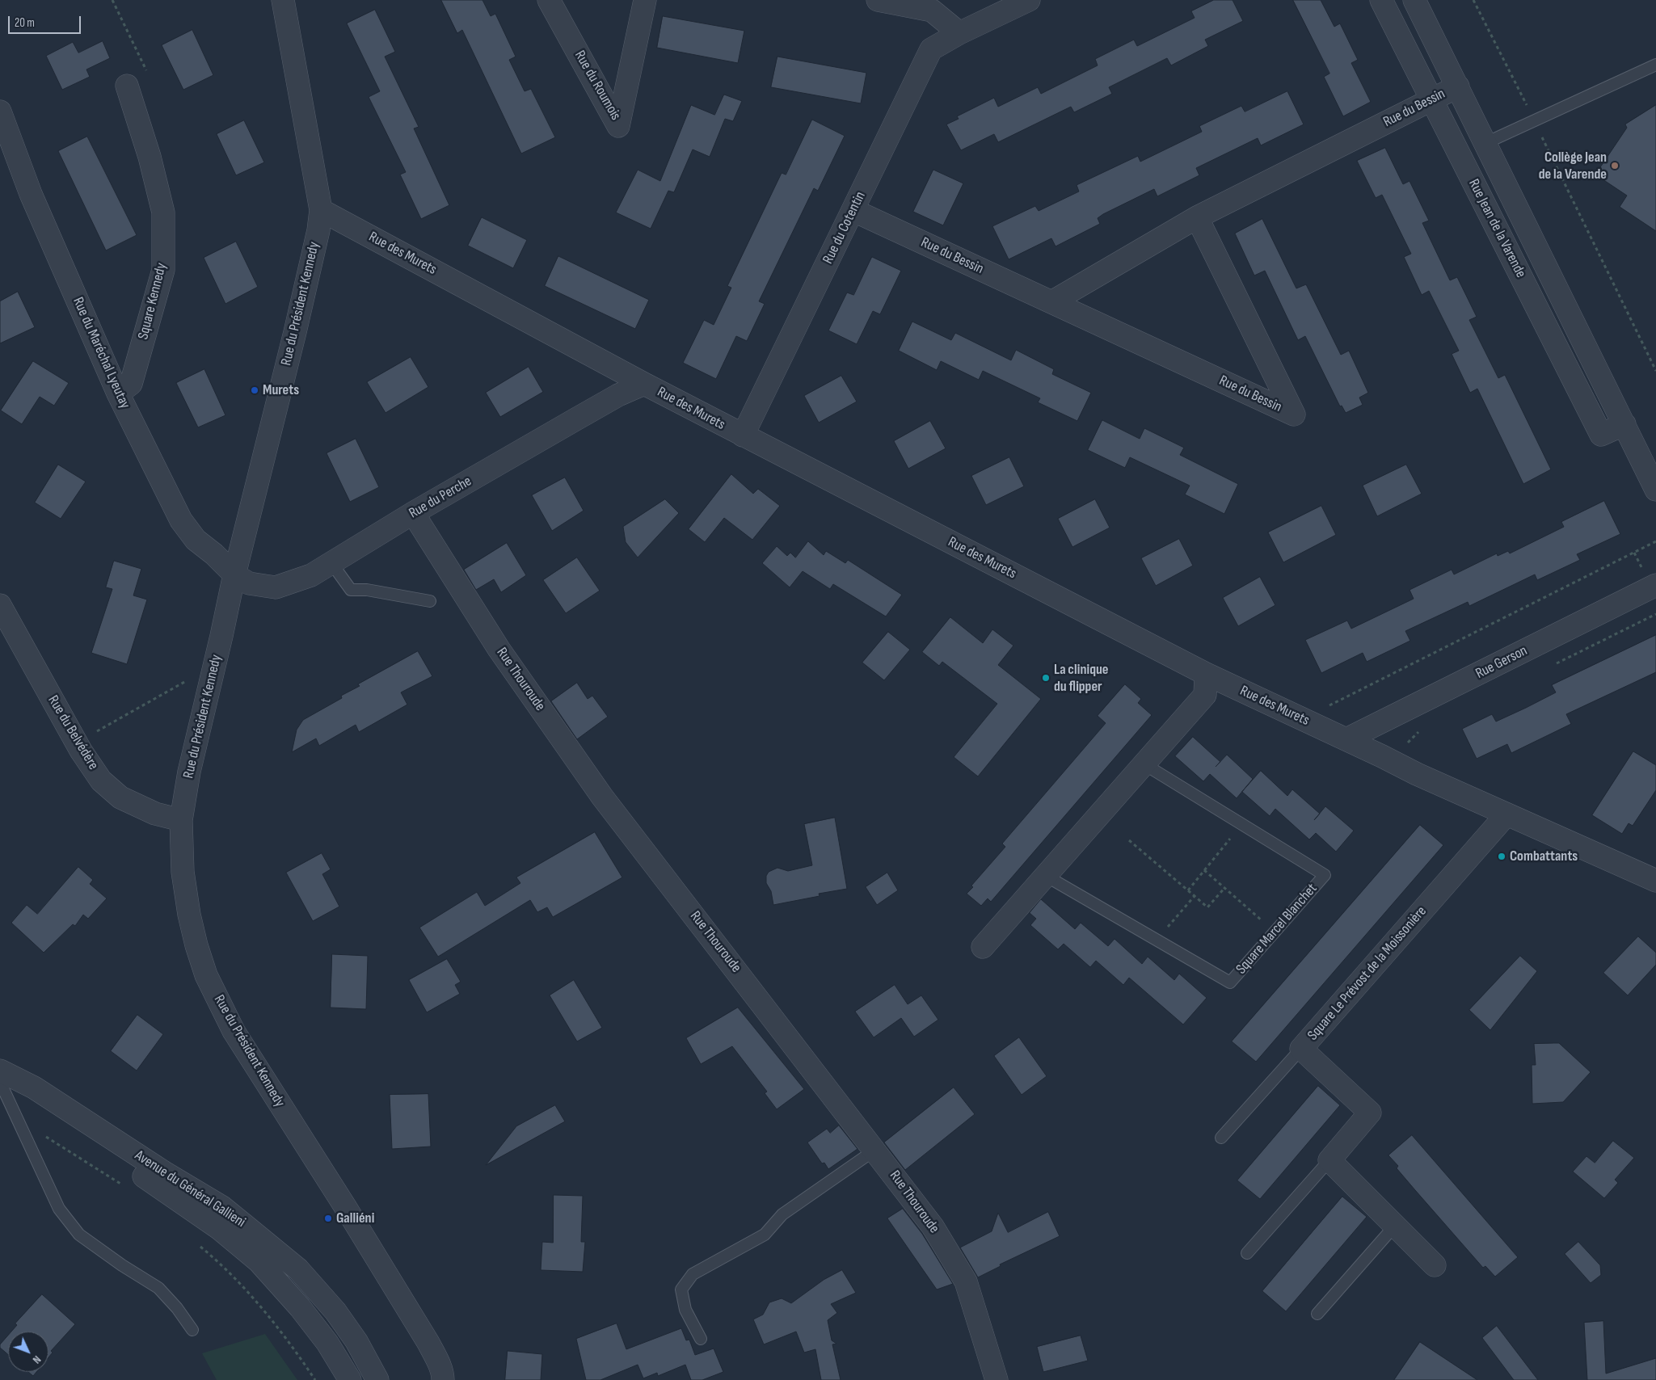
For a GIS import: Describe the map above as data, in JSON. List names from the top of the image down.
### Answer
{
  "streets": {
    "street": [
      "Rue du Roumois",
      "Rue du Bessin",
      "Rue du Cotentin",
      "Rue Jean de la Varende",
      "Rue des Murets",
      "Square Kennedy",
      "Rue du Président Kennedy",
      "Rue du Maréchal Lyeutay",
      "Rue du Perche",
      "Rue Gerson",
      "Rue Thouroude",
      "Rue du Belvédère",
      "Square Le Prévost de la Moissonière",
      "Avenue du Général Gallieni"
    ],
    "lane": ["Square Marcel Blanchet"]
  },
  "crossings": [
    ["Rue du Bessin", "Rue du Cotentin"],
    ["Rue du Bessin", "Rue Jean de la Varende"],
    ["Rue du Cotentin", "Rue des Murets"],
    ["Rue des Murets", "Rue du Président Kennedy"],
    ["Rue des Murets", "Rue du Perche"],
    ["Rue des Murets", "Rue Gerson"],
    ["Rue des Murets", "Square Le Prévost de la Moissonière"],
    ["Square Kennedy", "Rue du Maréchal Lyeutay"],
    ["Rue du Président Kennedy", "Rue du Maréchal Lyeutay"],
    ["Rue du Président Kennedy", "Rue du Perche"],
    ["Rue du Président Kennedy", "Rue du Belvédère"],
    ["Rue du Maréchal Lyeutay", "Rue du Perche"],
    ["Rue du Perche", "Rue Thouroude"]
  ],
  "places": [
    "Collège Jean de la Varende",
    "Murets",
    "La clinique du flipper",
    "Combattants",
    "Galliéni"
  ],
  "scale_bar": "20 m",
  "north": "bottom right"
}
